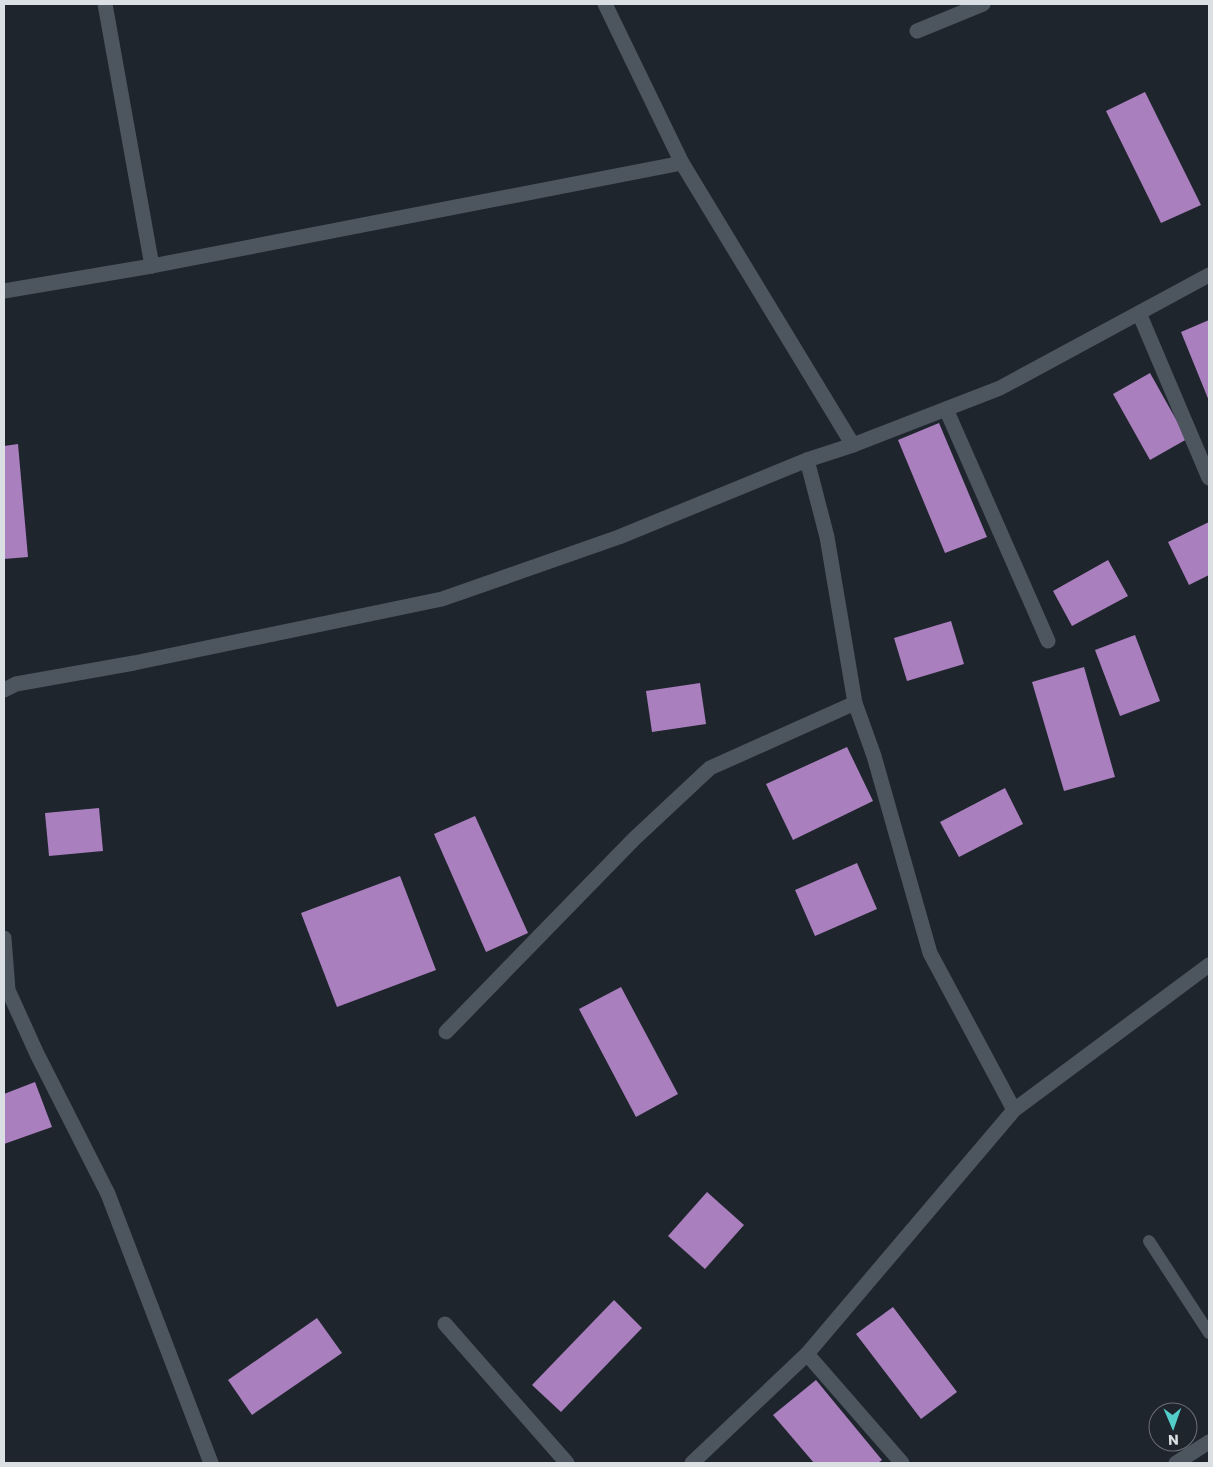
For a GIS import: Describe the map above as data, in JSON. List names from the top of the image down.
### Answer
{
  "north": "bottom"
}
